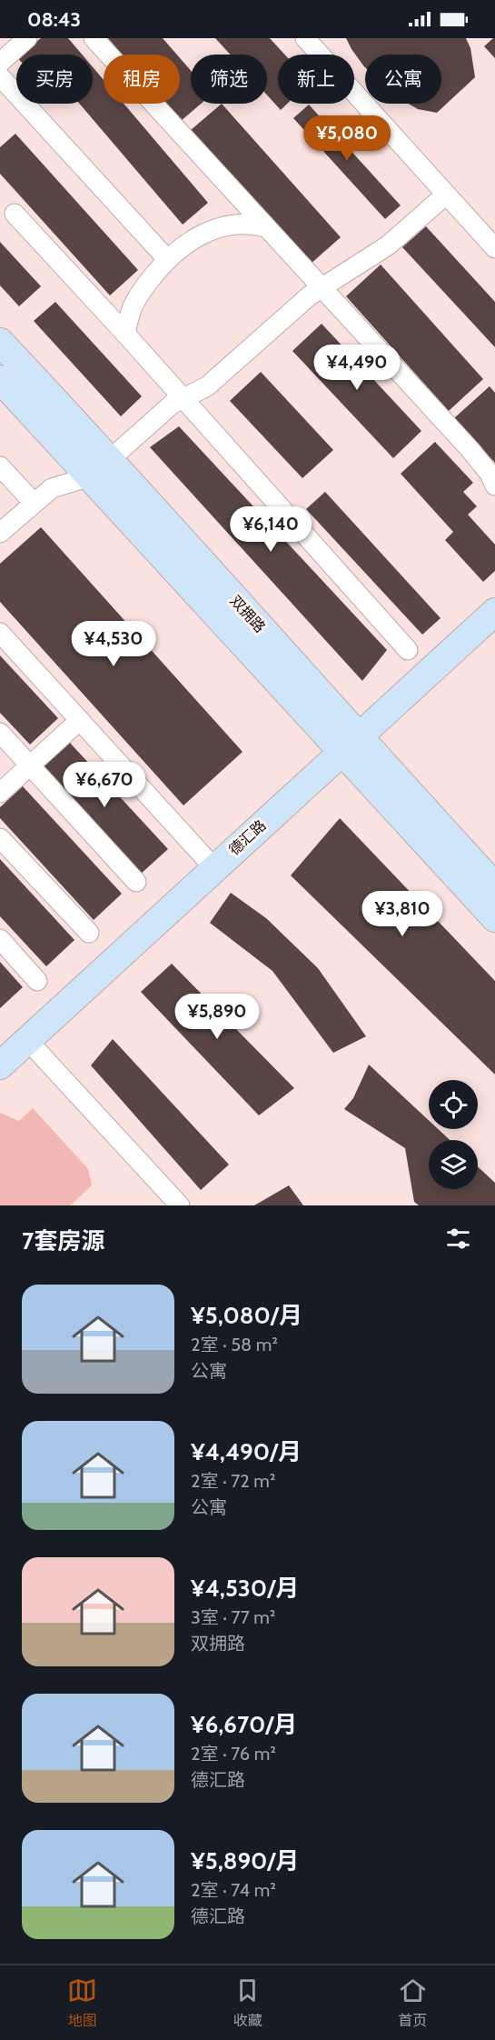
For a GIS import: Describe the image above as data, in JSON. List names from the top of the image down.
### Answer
{
  "streets": {
    "main road": ["双拥路", "德汇路"]
  },
  "crossings": [
    ["双拥路", "德汇路"]
  ],
  "page": {
    "status": "08:43",
    "chip": [
      "买房",
      "租房",
      "筛选",
      "新上",
      "公寓"
    ],
    "price": [
      "¥5,080",
      "¥4,490",
      "¥6,140",
      "¥4,530",
      "¥6,670",
      "¥3,810",
      "¥5,890"
    ],
    "heading": "7套房源",
    "list": [
      {
        "name": "¥5,080/月",
        "note": "2室 · 58 m² · 公寓"
      },
      {
        "name": "¥4,490/月",
        "note": "2室 · 72 m² · 公寓"
      },
      {
        "name": "¥4,530/月",
        "note": "3室 · 77 m² · 双拥路"
      },
      {
        "name": "¥6,670/月",
        "note": "2室 · 76 m² · 德汇路"
      },
      {
        "name": "¥5,890/月",
        "note": "2室 · 74 m² · 德汇路"
      }
    ],
    "tabs": ["地图", "收藏", "首页"]
  }
}
